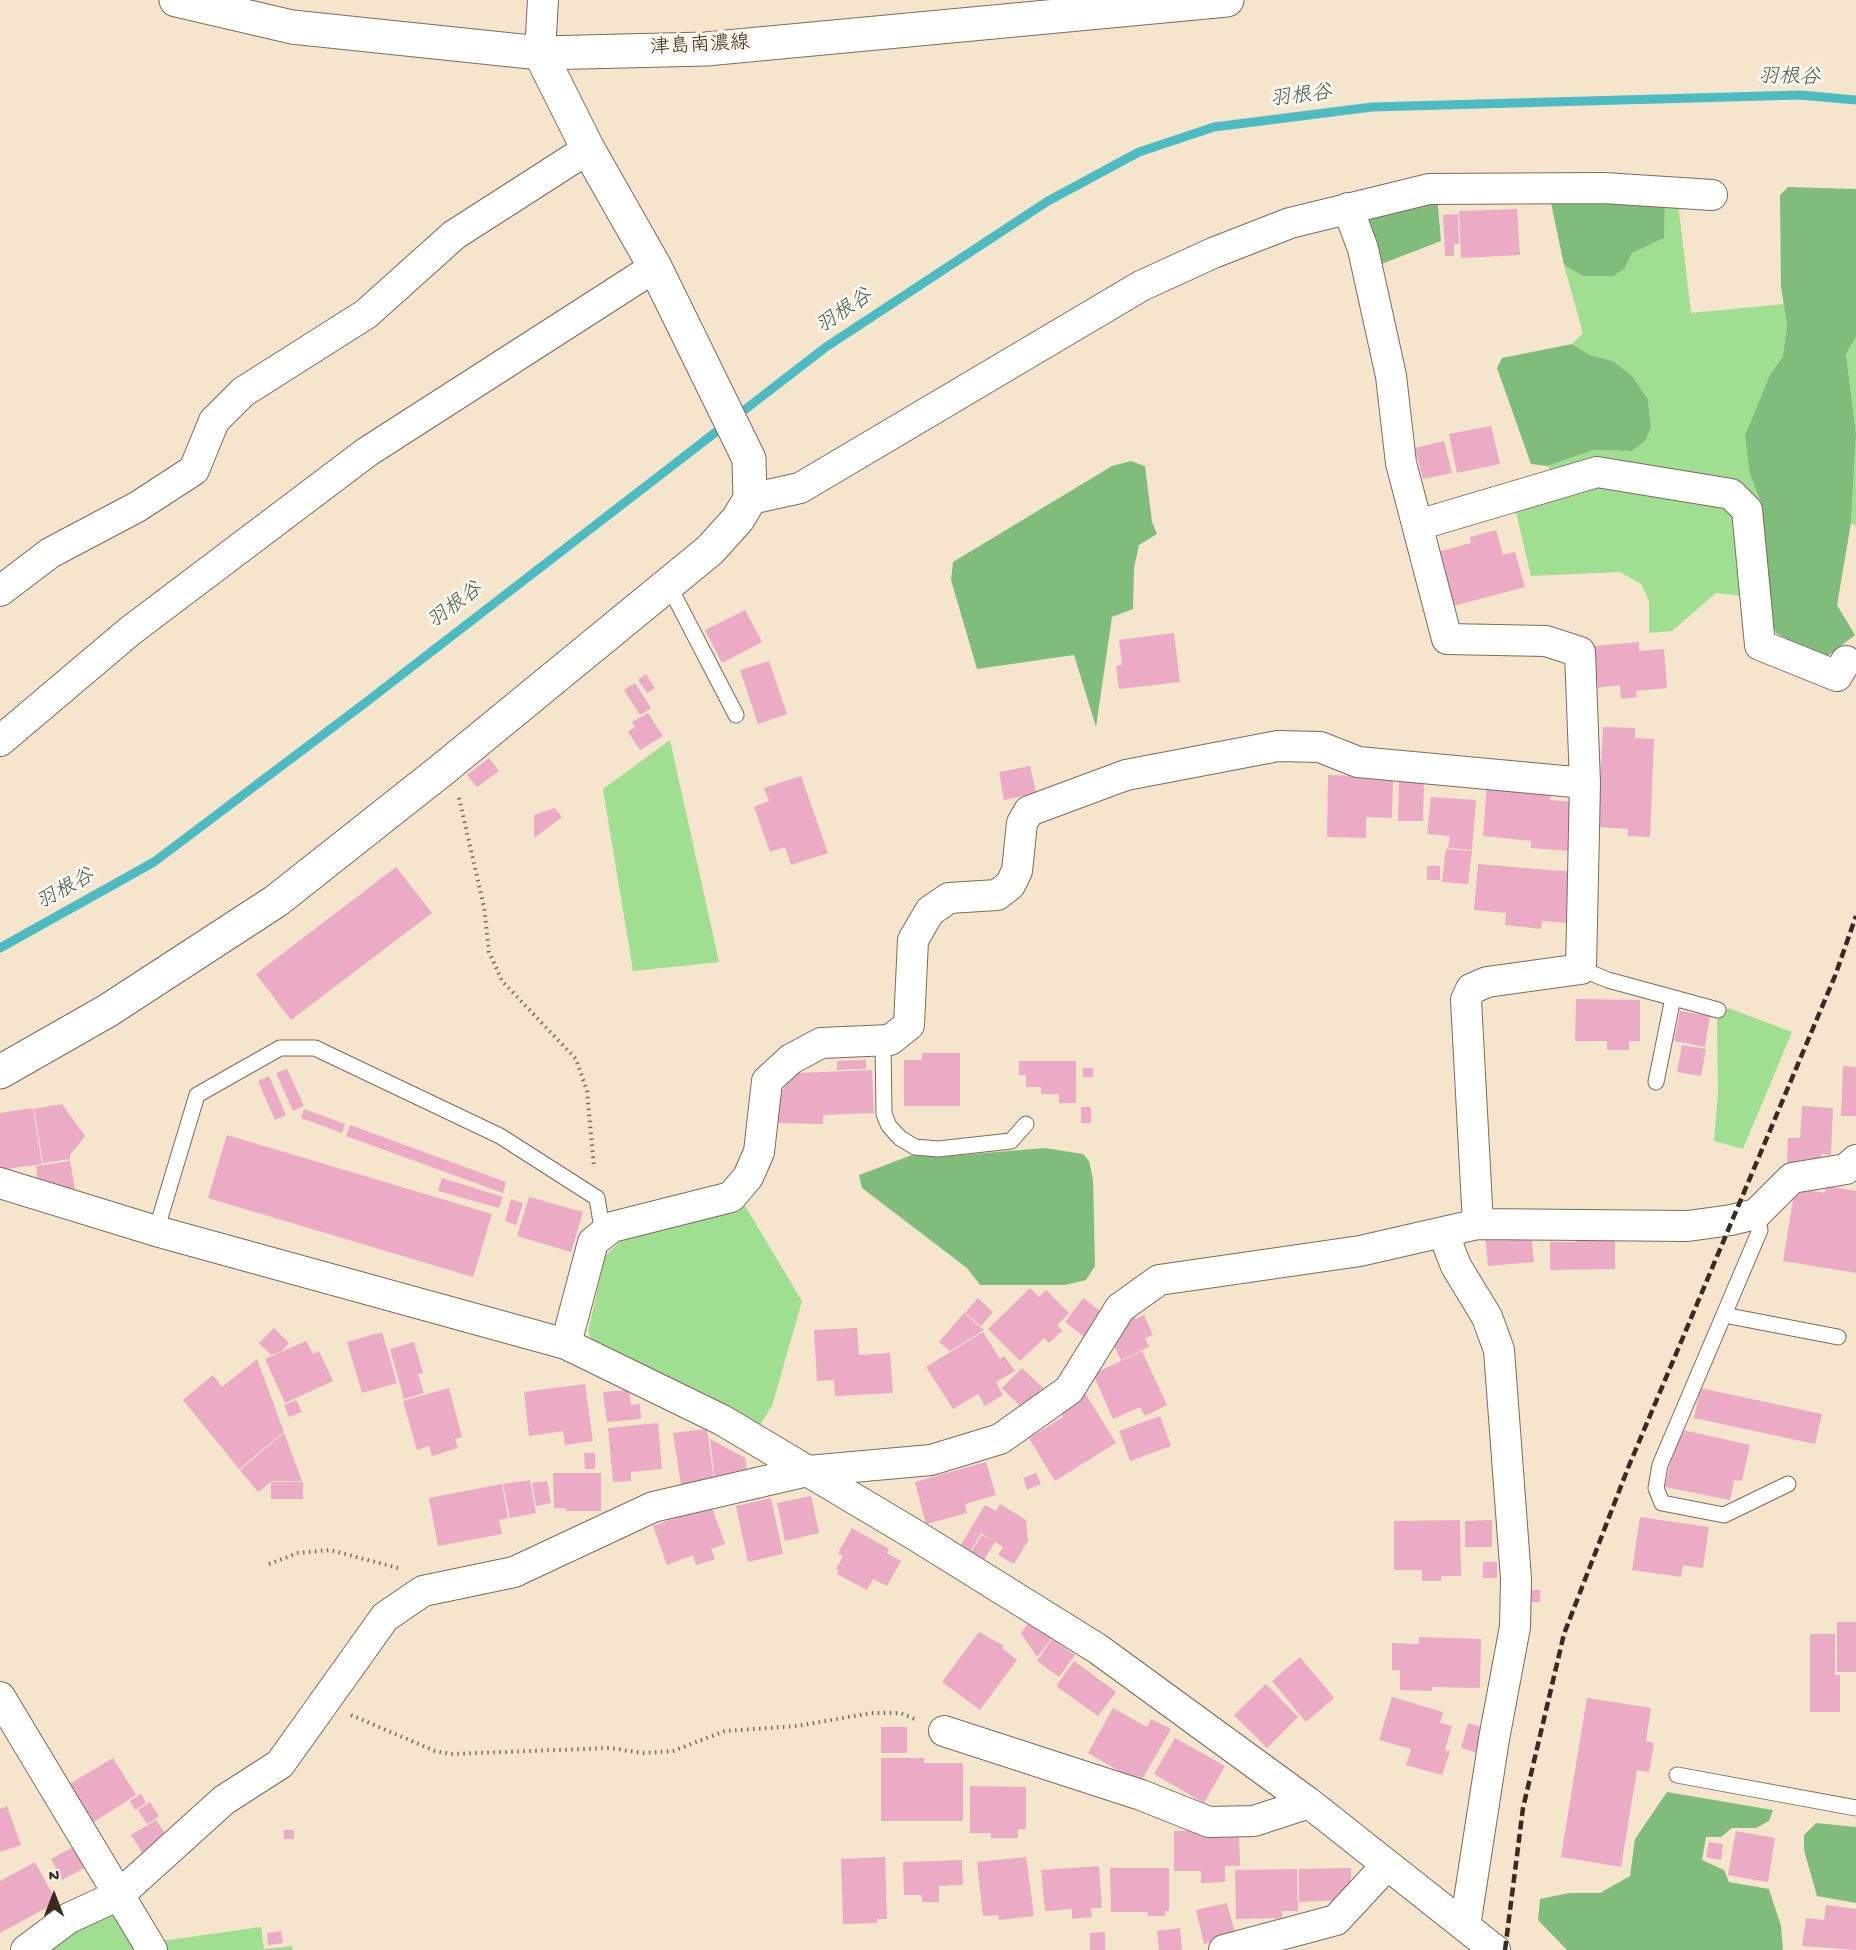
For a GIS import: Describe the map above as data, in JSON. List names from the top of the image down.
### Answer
{
  "streets": {
    "street": ["津島南濃線"]
  },
  "water": ["羽根谷"],
  "north": "top"
}
